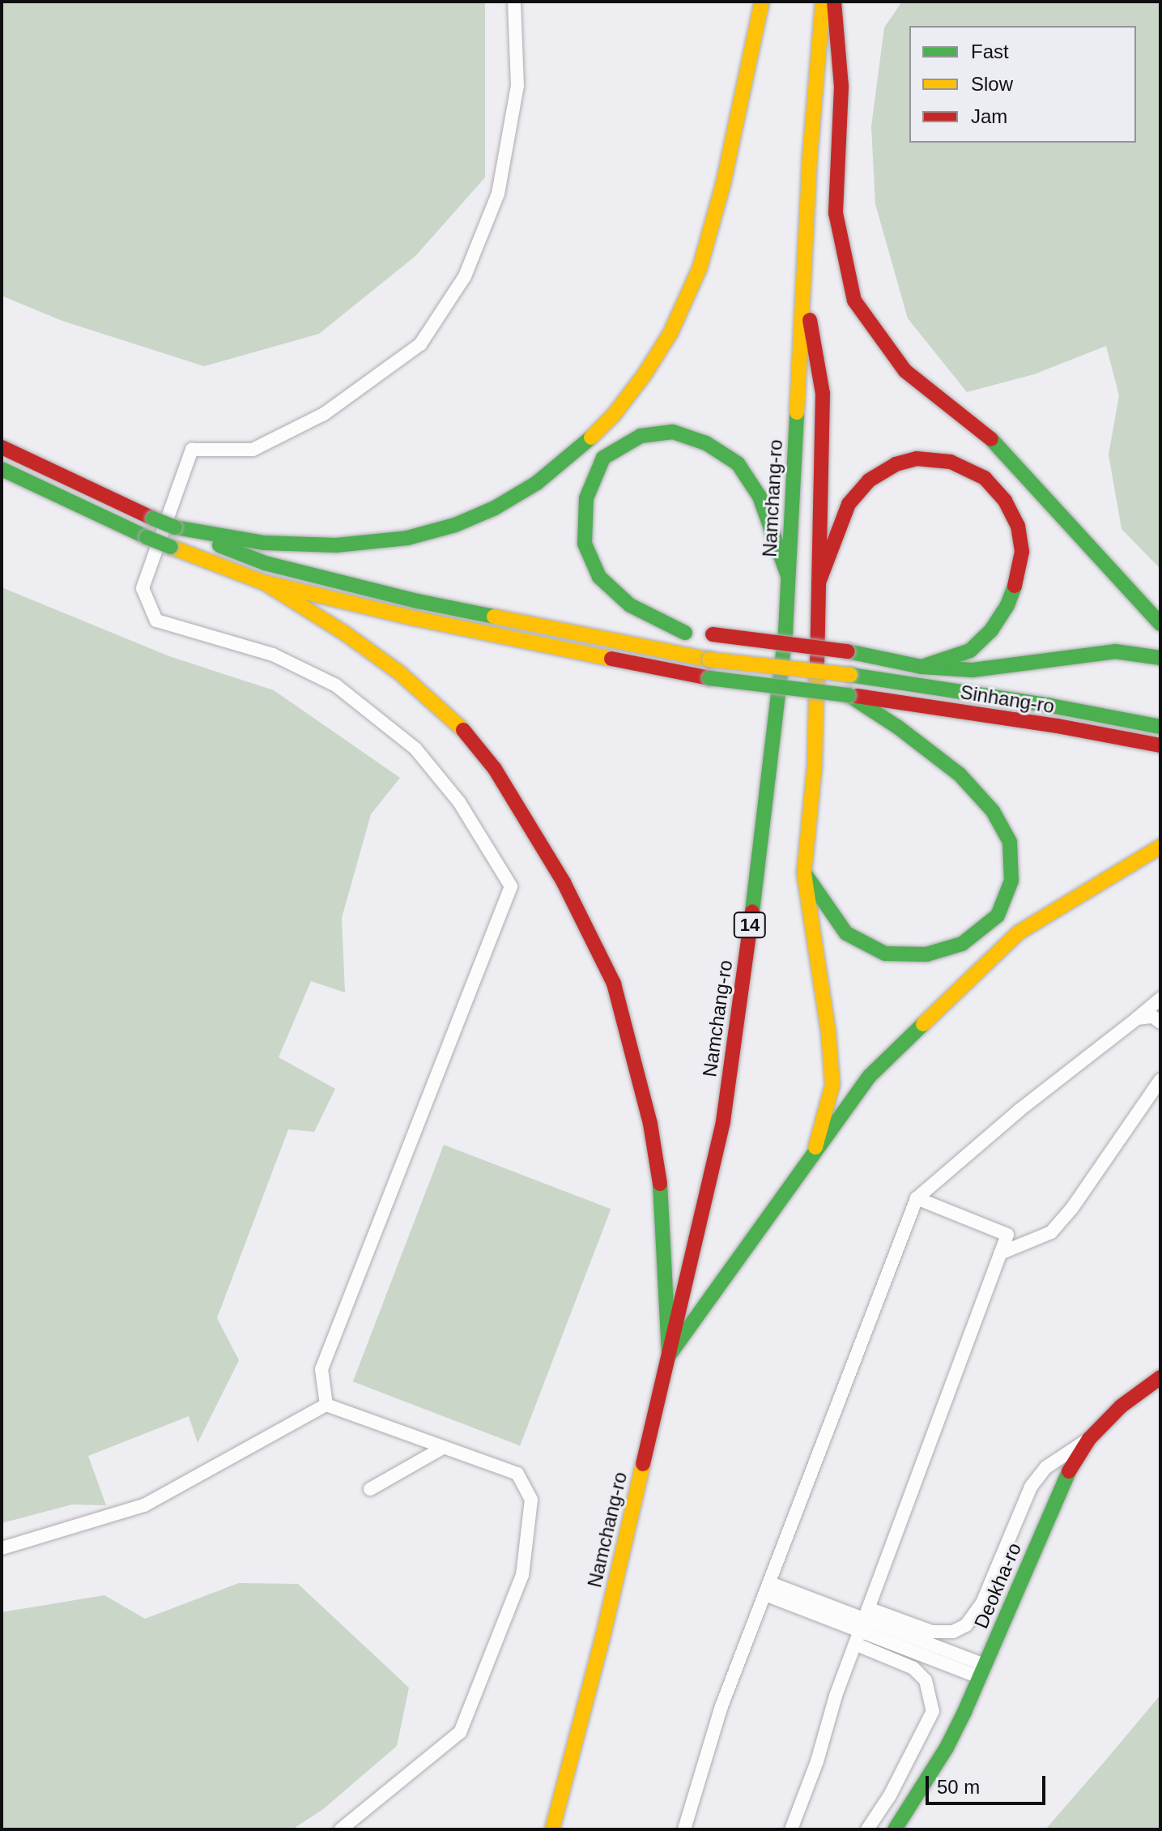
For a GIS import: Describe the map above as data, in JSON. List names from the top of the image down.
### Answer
{
  "streets": {
    "main road": [
      "Namchang-ro",
      "Sinhang-ro",
      "14",
      "Deokha-ro"
    ]
  },
  "legend": ["Fast", "Slow", "Jam"],
  "scale_bar": "50 m"
}
